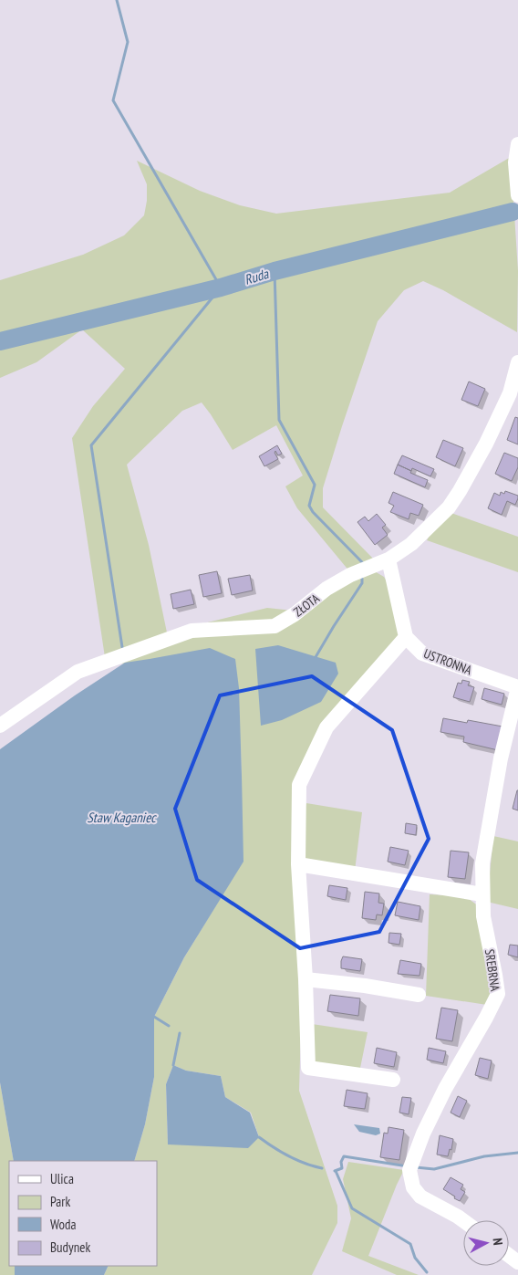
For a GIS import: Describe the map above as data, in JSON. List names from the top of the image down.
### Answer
{
  "streets": {
    "street": ["ZŁOTA", "USTRONNA", "SREBRNA"]
  },
  "crossings": [
    ["USTRONNA", "SREBRNA"]
  ],
  "water": ["Ruda", "Staw Kaganiec"],
  "legend": [
    "Ulica",
    "Park",
    "Woda",
    "Budynek"
  ],
  "north": "right"
}
